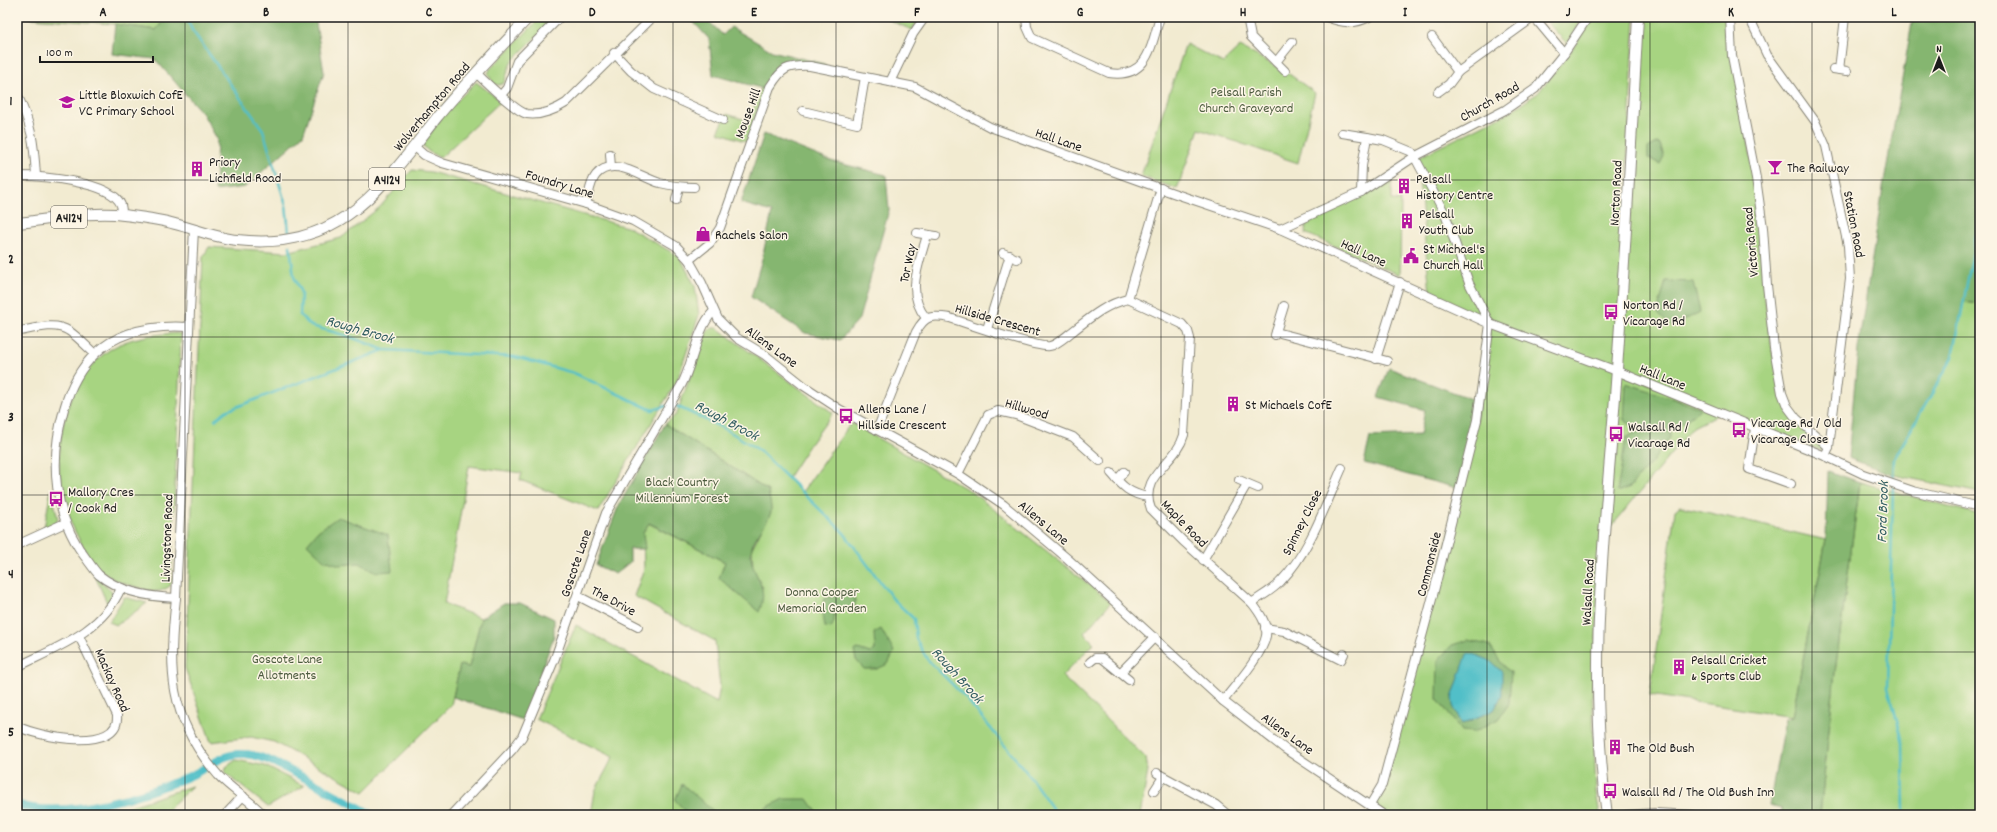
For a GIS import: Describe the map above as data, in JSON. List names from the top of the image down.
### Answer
{
  "streets": {
    "main road": [
      "Wolverhampton Road",
      "A4124",
      "Norton Road",
      "Walsall Road"
    ],
    "street": [
      "Church Road",
      "Mouse Hill",
      "Hall Lane",
      "Foundry Lane",
      "Station Road",
      "Victoria Road",
      "Tor Way",
      "Hillside Crescent",
      "Allens Lane",
      "Hillwood",
      "Spinney Close",
      "Maple Road",
      "Livingstone Road",
      "Goscote Lane",
      "Commonside",
      "The Drive",
      "Mackay Road"
    ]
  },
  "crossings": [
    ["Church Road", "Hall Lane"],
    ["Wolverhampton Road", "A4124"],
    ["Wolverhampton Road", "Foundry Lane"],
    ["Wolverhampton Road", "Livingstone Road"],
    ["Mouse Hill", "Hall Lane"],
    ["Mouse Hill", "Foundry Lane"],
    ["Mouse Hill", "Allens Lane"],
    ["Hall Lane", "Norton Road"],
    ["Hall Lane", "Station Road"],
    ["Hall Lane", "Commonside"],
    ["Hall Lane", "Walsall Road"],
    ["A4124", "Livingstone Road"],
    ["Foundry Lane", "Allens Lane"],
    ["Norton Road", "Walsall Road"],
    ["Station Road", "Victoria Road"],
    ["Tor Way", "Hillside Crescent"],
    ["Hillside Crescent", "Maple Road"],
    ["Allens Lane", "Hillwood"],
    ["Allens Lane", "Goscote Lane"],
    ["Allens Lane", "Commonside"],
    ["Spinney Close", "Maple Road"],
    ["Goscote Lane", "The Drive"]
  ],
  "water": ["Rough Brook", "Ford Brook"],
  "parks": [
    "Pelsall Parish Church Graveyard",
    "Black Country Millennium Forest",
    "Donna Cooper Memorial Garden",
    "Goscote Lane Allotments"
  ],
  "places": {
    "school or university": ["Little Bloxwich CofE VC Primary School"],
    "bar": ["The Railway"],
    "building": [
      "Priory Lichfield Road",
      "Pelsall History Centre",
      "Pelsall Youth Club",
      "St Michaels CofE",
      "Pelsall Cricket & Sports Club",
      "The Old Bush"
    ],
    "shop": ["Rachels Salon"],
    "public building": ["St Michael's Church Hall"],
    "bus stop": [
      "Norton Rd / Vicarage Rd",
      "Allens Lane / Hillside Crescent",
      "Vicarage Rd / Old Vicarage Close",
      "Walsall Rd / Vicarage Rd",
      "Mallory Cres / Cook Rd",
      "Walsall Rd / The Old Bush Inn"
    ]
  },
  "scale_bar": "100 m",
  "north": "top",
  "grid": {
    "columns": [
      "A",
      "B",
      "C",
      "D",
      "E",
      "F",
      "G",
      "H",
      "I",
      "J",
      "K",
      "L"
    ],
    "rows": [
      "1",
      "2",
      "3",
      "4",
      "5"
    ]
  }
}
